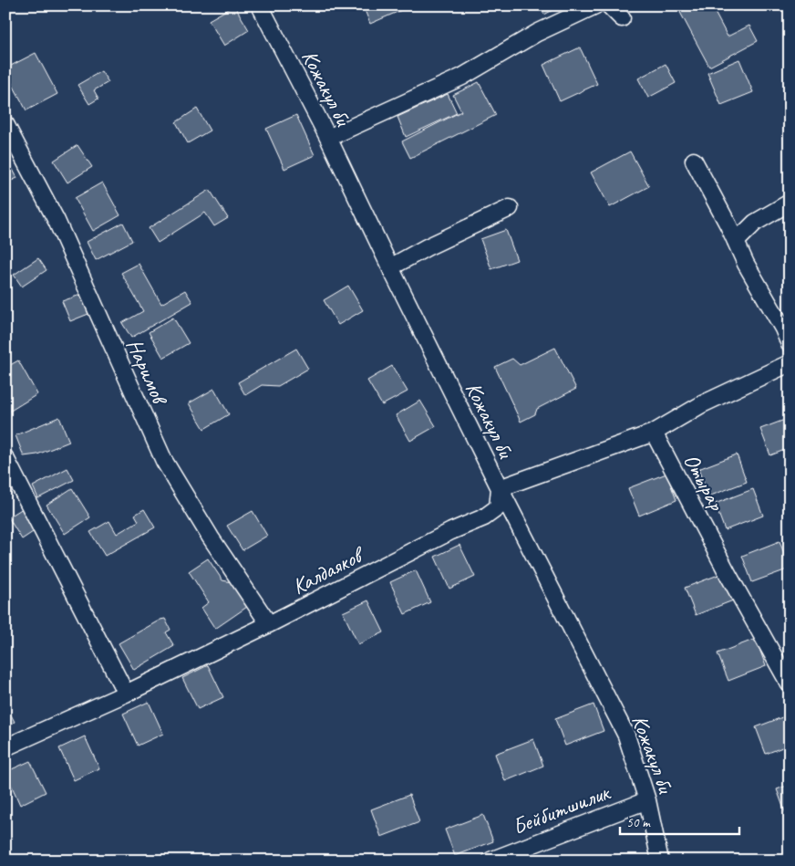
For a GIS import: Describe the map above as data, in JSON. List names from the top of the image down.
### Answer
{
  "streets": {
    "street": [
      "Кожакул би",
      "Наримов",
      "Отырар",
      "Калдаяков",
      "Бейбитшилик"
    ]
  },
  "crossings": [
    ["Кожакул би", "Калдаяков"],
    ["Кожакул би", "Бейбитшилик"],
    ["Наримов", "Калдаяков"]
  ],
  "scale_bar": "50 m"
}
